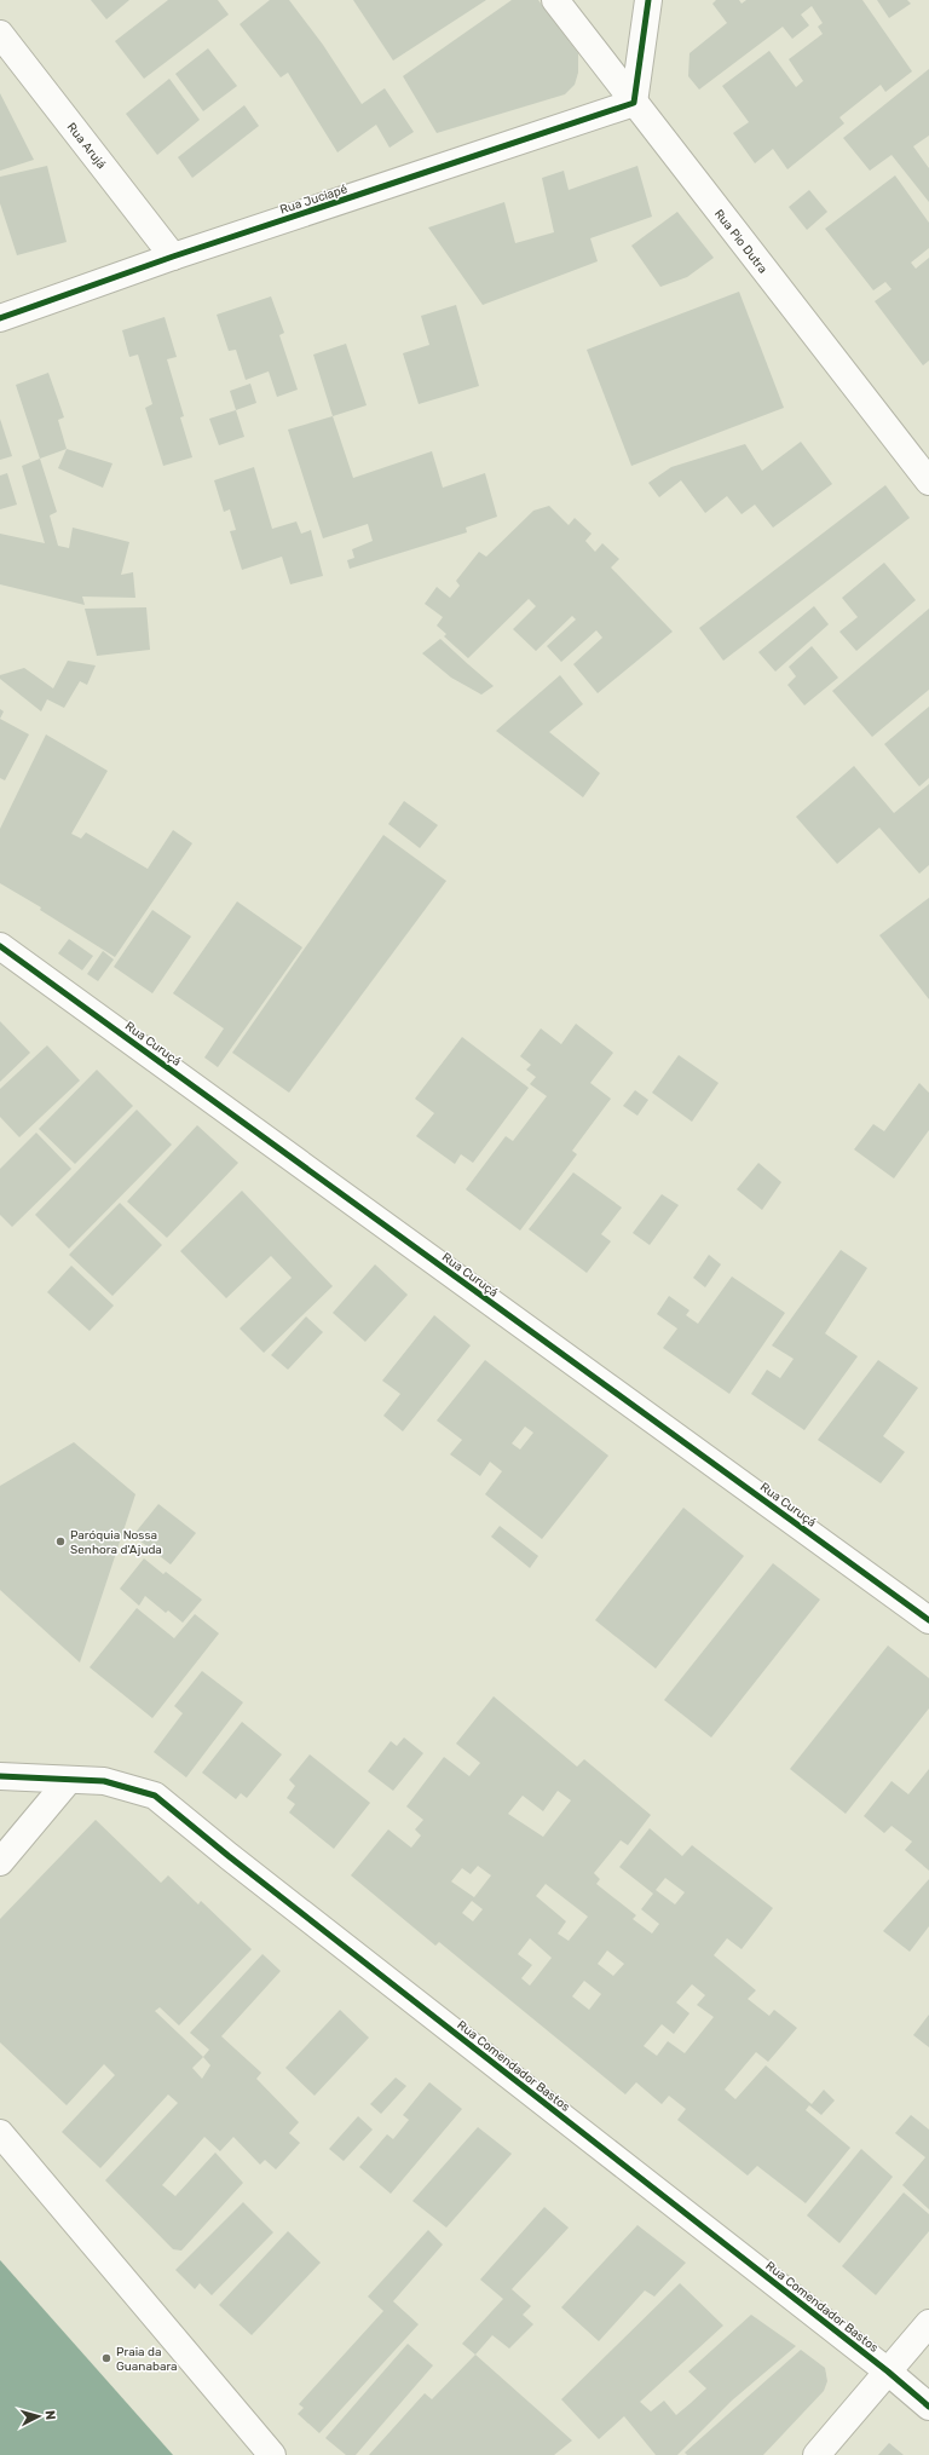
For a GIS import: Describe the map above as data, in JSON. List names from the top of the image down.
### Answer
{
  "streets": {
    "street": [
      "Rua Arujá",
      "Rua Juciapé",
      "Rua Pio Dutra",
      "Rua Curuçá",
      "Rua Comendador Bastos"
    ]
  },
  "crossings": [
    ["Rua Arujá", "Rua Juciapé"],
    ["Rua Juciapé", "Rua Pio Dutra"]
  ],
  "places": ["Paróquia Nossa Senhora d'Ajuda", "Praia da Guanabara"],
  "north": "right"
}
